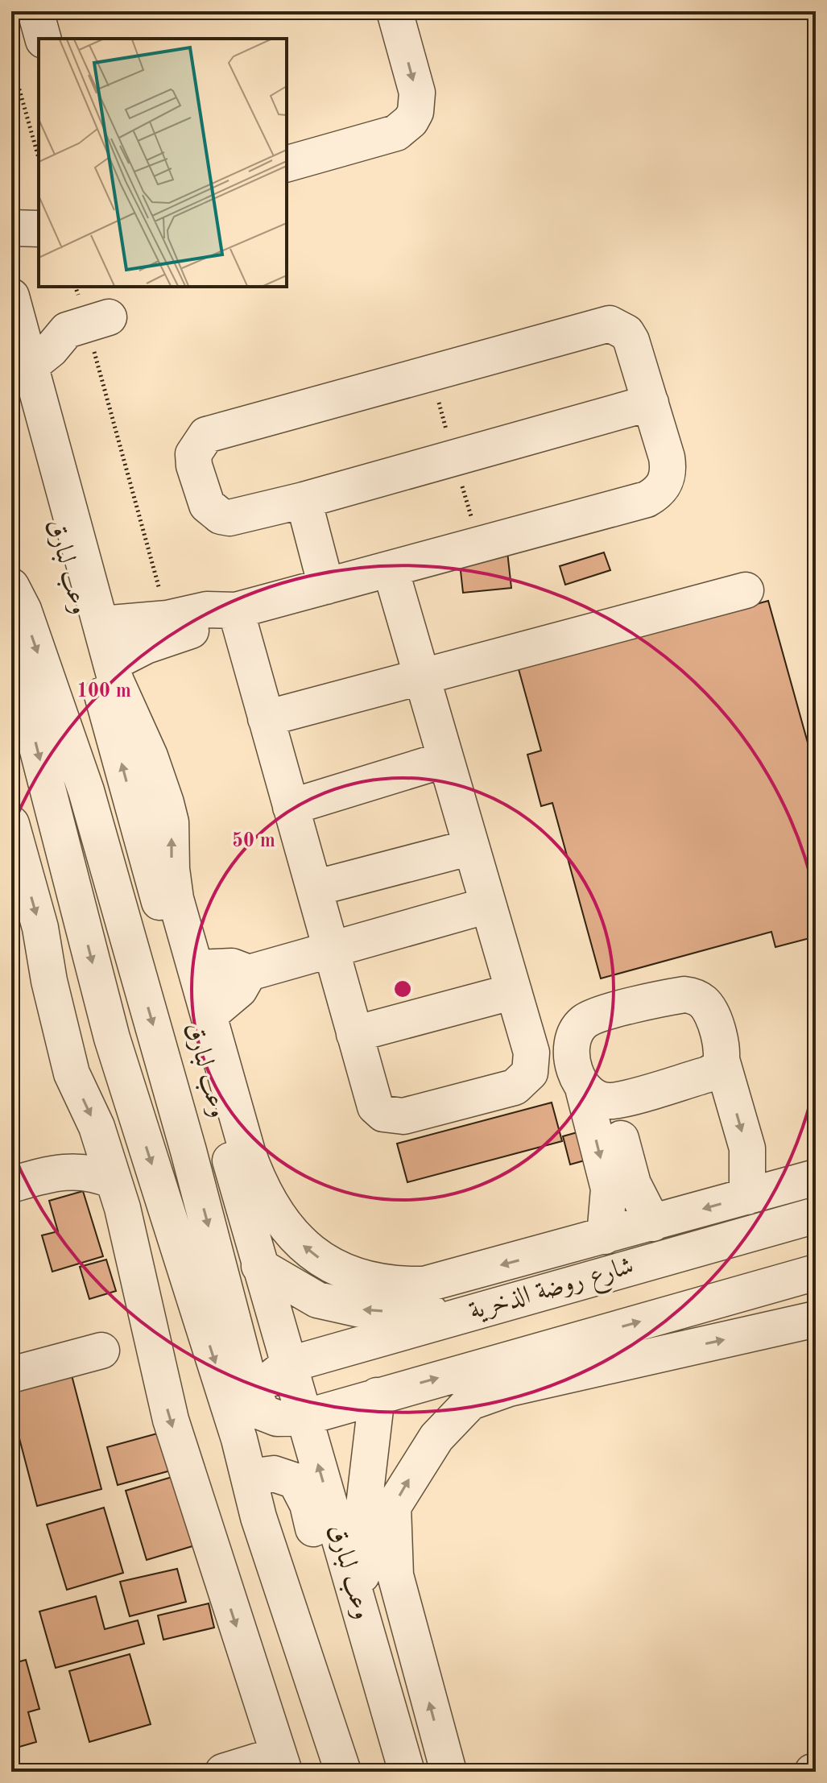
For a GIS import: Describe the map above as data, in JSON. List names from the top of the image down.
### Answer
{
  "streets": {
    "street": ["وعب لبارق", "شارع روضة الذخرية"]
  },
  "crossings": [
    ["وعب لبارق", "شارع روضة الذخرية"]
  ],
  "rings": ["100 m", "50 m"]
}
